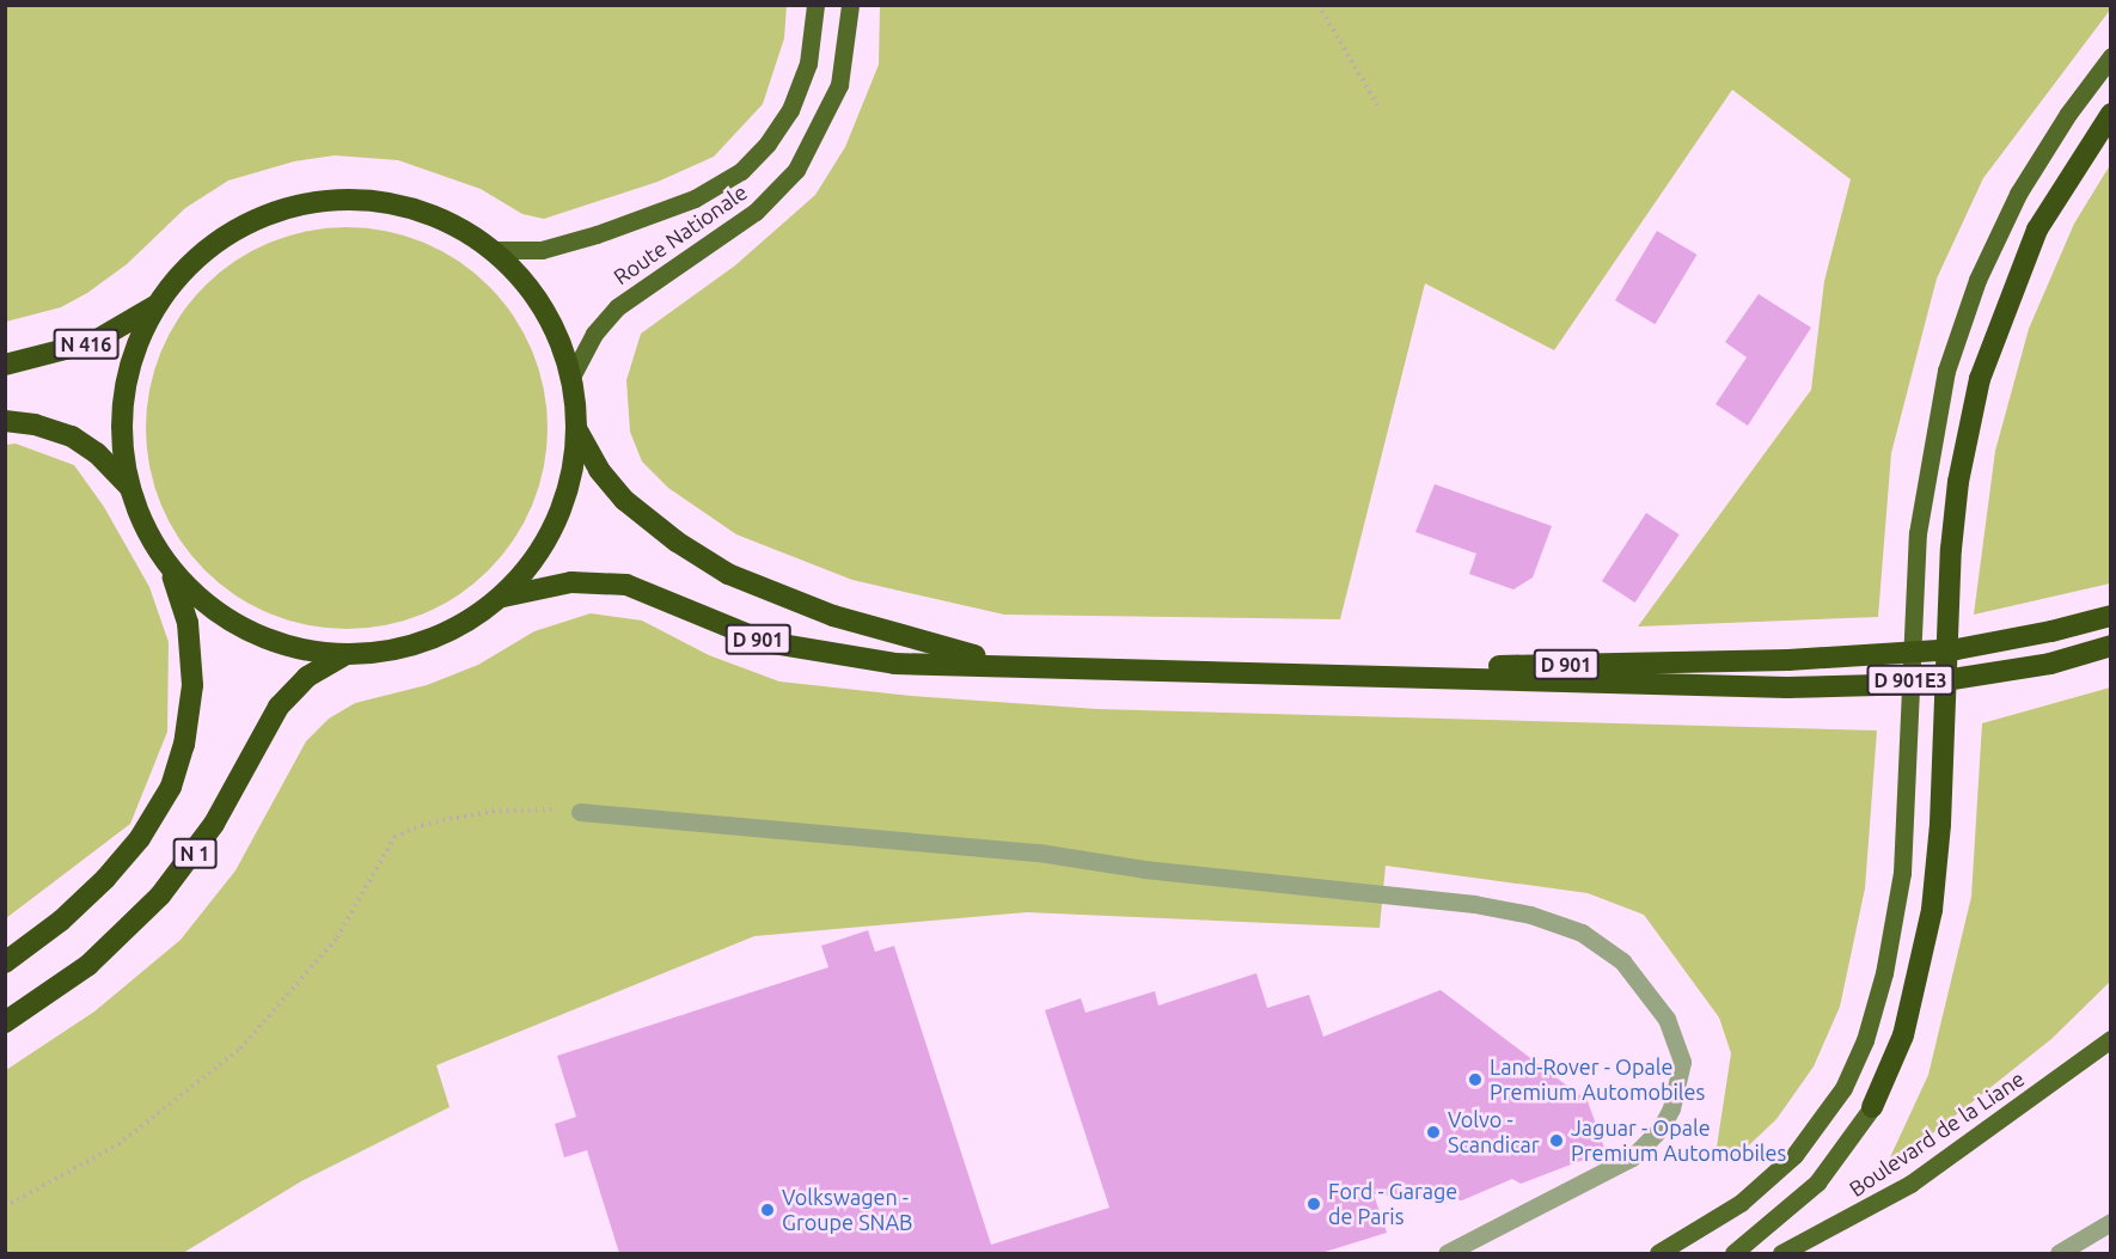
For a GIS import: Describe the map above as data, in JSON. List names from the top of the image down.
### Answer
{
  "streets": {
    "highway": [
      "N 416",
      "D 901",
      "D 901E3",
      "N 1"
    ],
    "main road": ["Route Nationale", "Boulevard de la Liane"]
  },
  "places": [
    "Land-Rover - Opale Premium Automobiles",
    "Volvo - Scandicar",
    "Jaguar - Opale Premium Automobiles",
    "Ford - Garage de Paris",
    "Volkswagen - Groupe SNAB"
  ]
}
